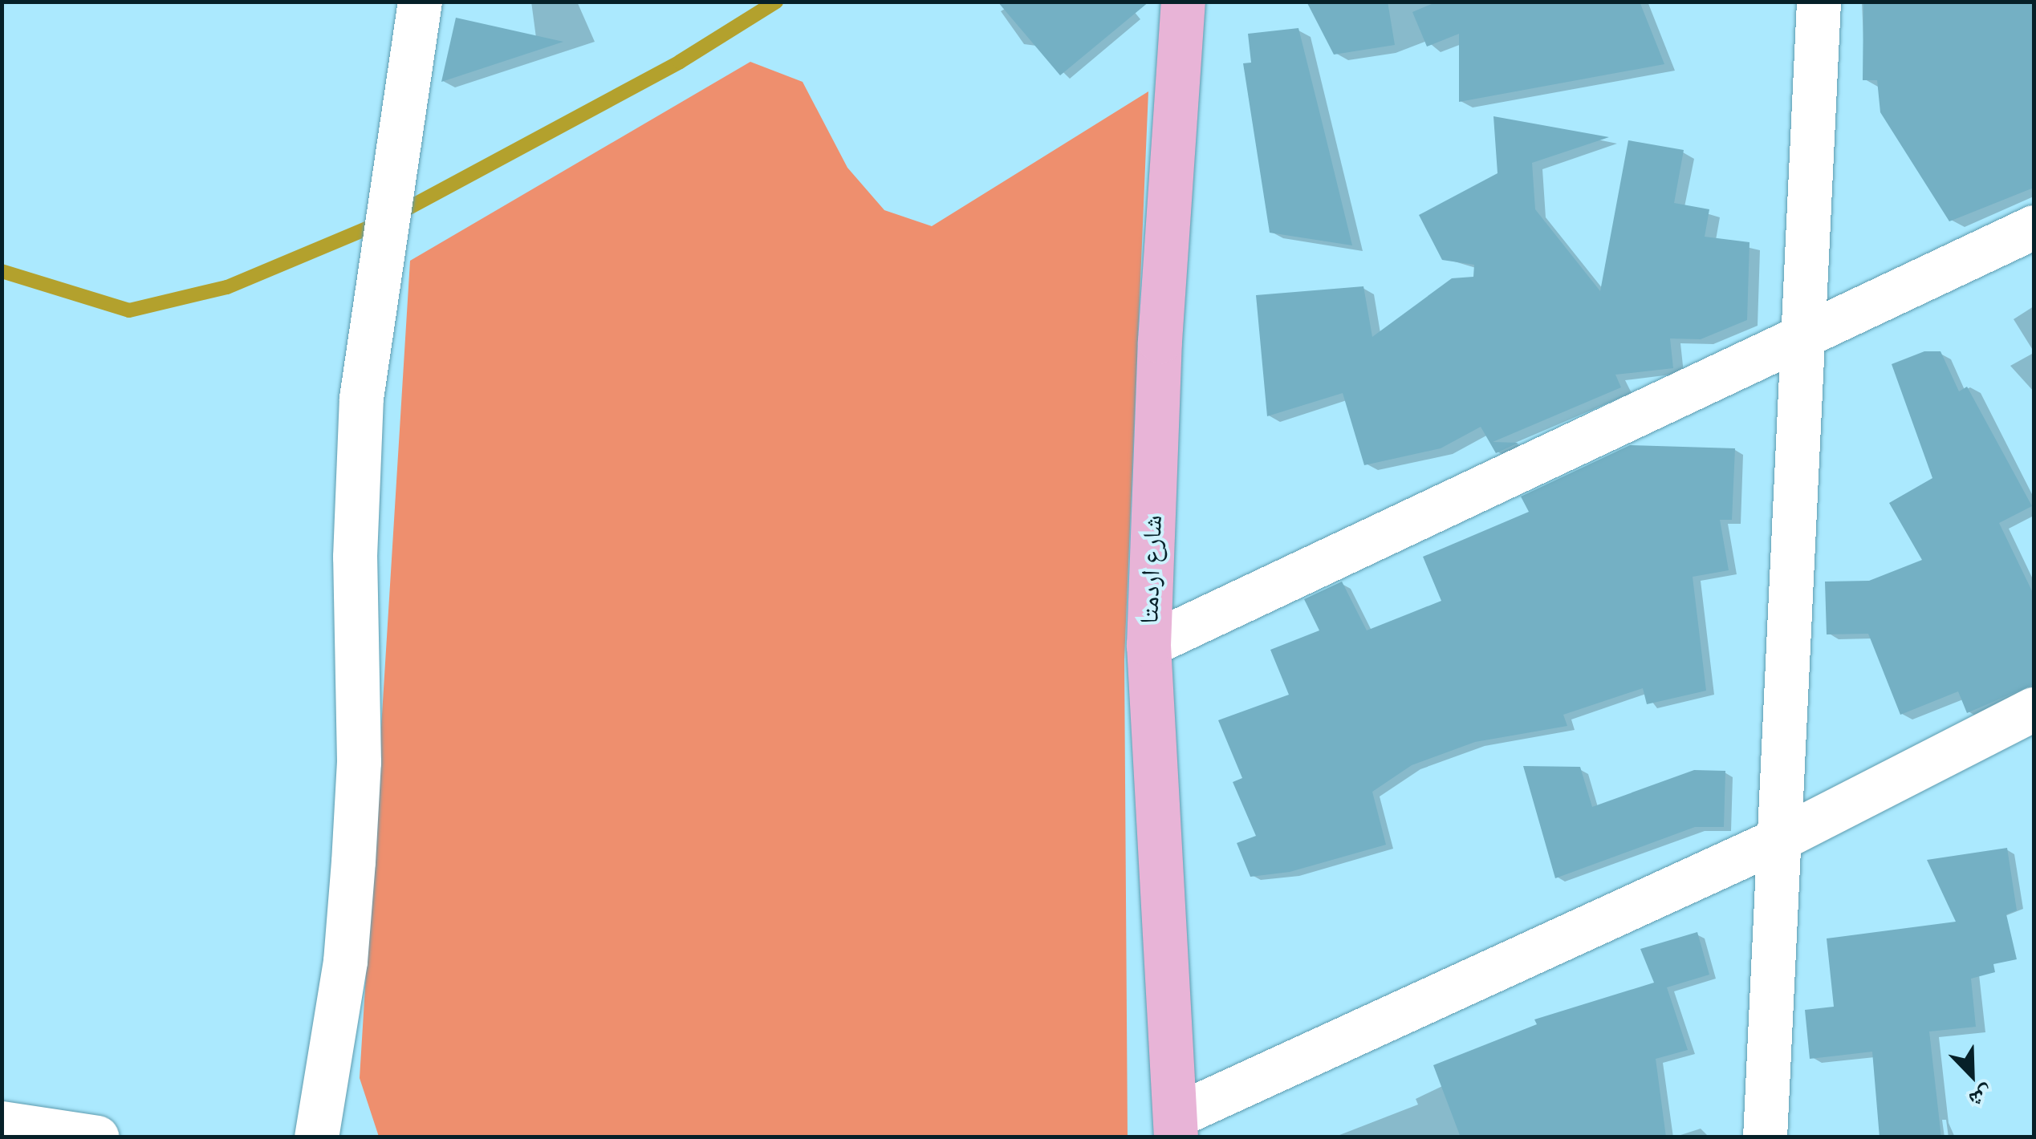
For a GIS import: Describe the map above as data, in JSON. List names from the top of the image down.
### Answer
{
  "streets": {
    "main road": ["شارع اردمتا"]
  },
  "north": "bottom right"
}
